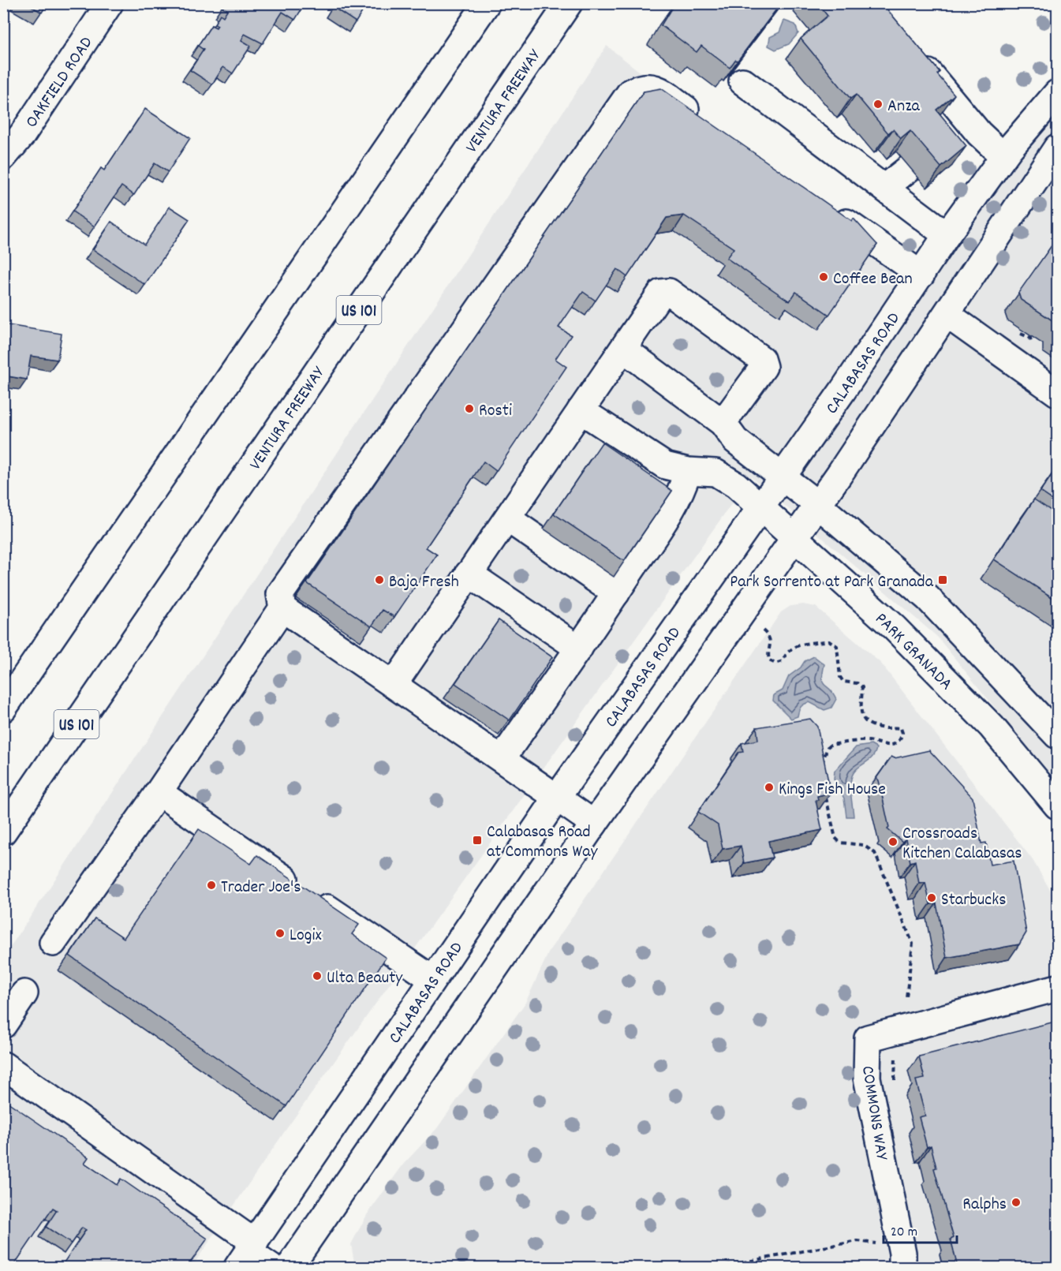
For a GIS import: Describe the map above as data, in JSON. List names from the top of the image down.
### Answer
{
  "streets": {
    "main road": [
      "OAKFIELD ROAD",
      "VENTURA FREEWAY",
      "US 101",
      "CALABASAS ROAD",
      "PARK GRANADA",
      "COMMONS WAY"
    ]
  },
  "crossings": [
    ["CALABASAS ROAD", "PARK GRANADA"]
  ],
  "places": {
    "other": [
      "Anza",
      "Coffee Bean",
      "Rosti",
      "Baja Fresh",
      "Kings Fish House",
      "Crossroads Kitchen Calabasas",
      "Trader Joe's",
      "Starbucks",
      "Logix",
      "Ulta Beauty",
      "Ralphs"
    ],
    "transit": ["Park Sorrento at Park Granada", "Calabasas Road at Commons Way"]
  },
  "scale_bar": "20 m"
}
